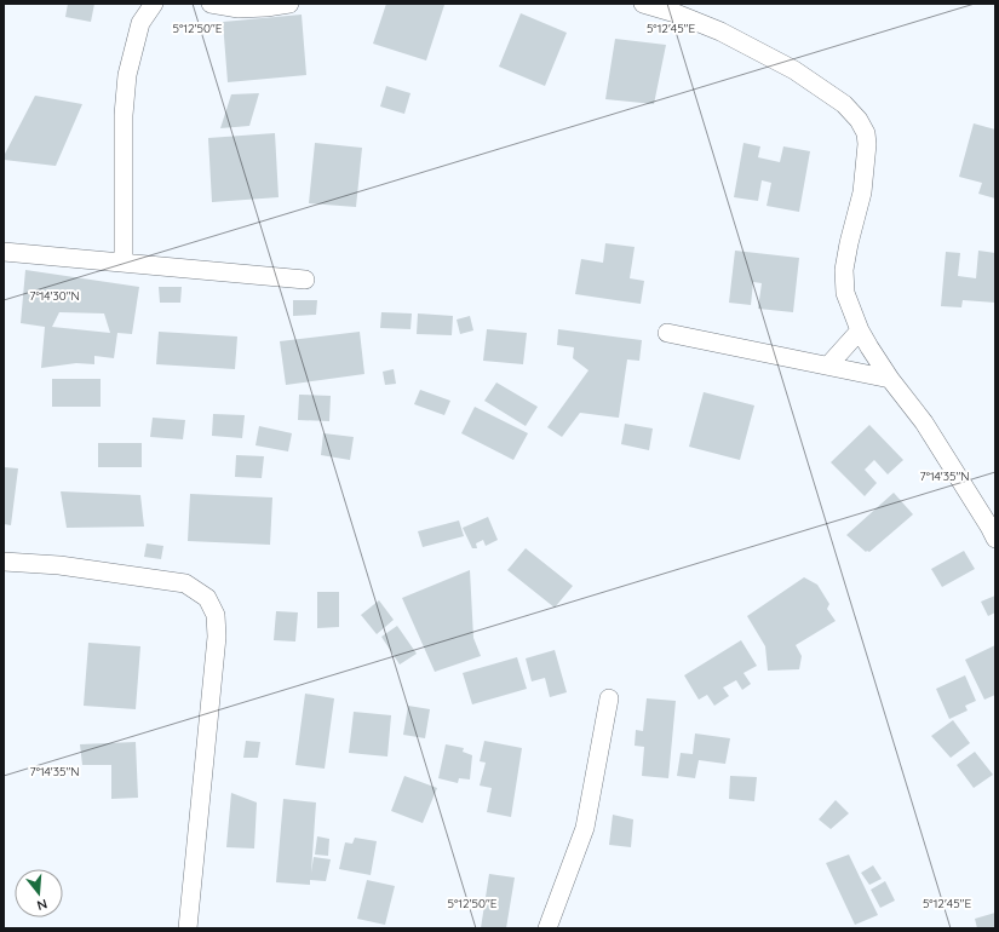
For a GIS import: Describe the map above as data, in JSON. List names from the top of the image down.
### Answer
{
  "north": "bottom",
  "coordinates": [
    "5°12'50\"E",
    "5°12'45\"E",
    "7°14'30\"N",
    "7°14'35\"N"
  ]
}
